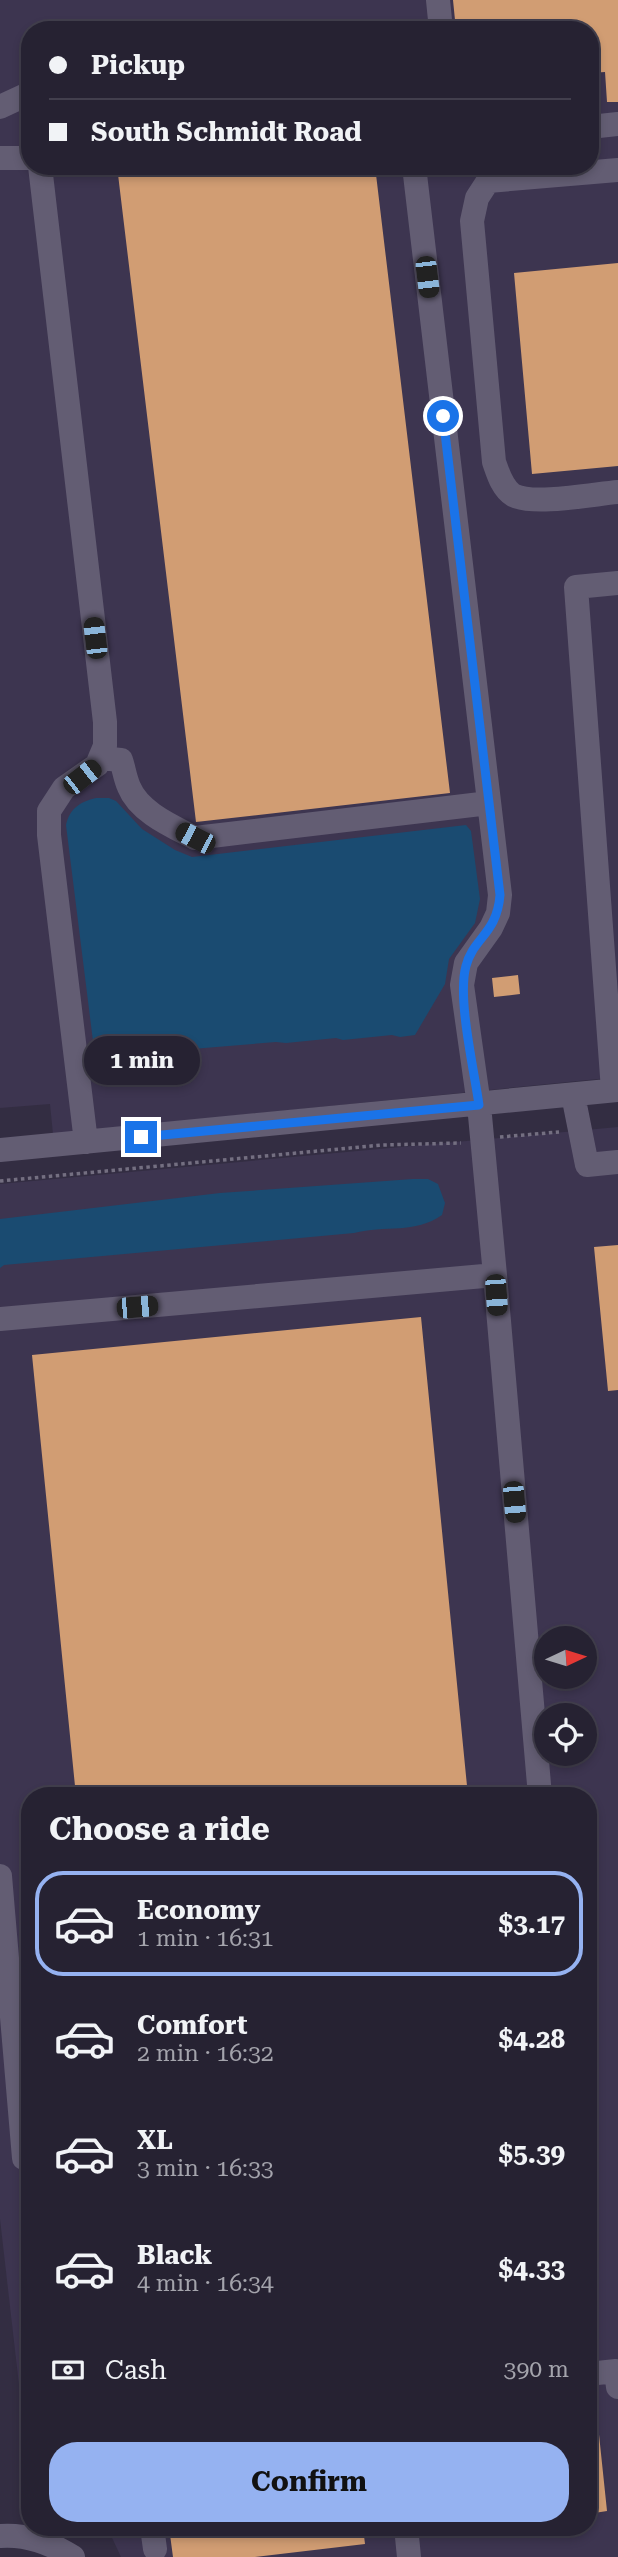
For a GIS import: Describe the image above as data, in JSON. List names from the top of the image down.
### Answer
{
  "north": "right",
  "page": {
    "banner": ["Pickup", "South Schmidt Road"],
    "bubble": "1 min",
    "heading": "Choose a ride",
    "list": [
      {
        "name": "Economy",
        "note": "1 min · 16:31",
        "value": "$3.17"
      },
      {
        "name": "Comfort",
        "note": "2 min · 16:32",
        "value": "$4.28"
      },
      {
        "name": "XL",
        "note": "3 min · 16:33",
        "value": "$5.39"
      },
      {
        "name": "Black",
        "note": "4 min · 16:34",
        "value": "$4.33"
      }
    ],
    "pay": ["Cash", "390 m"],
    "buttons": "Confirm"
  }
}
